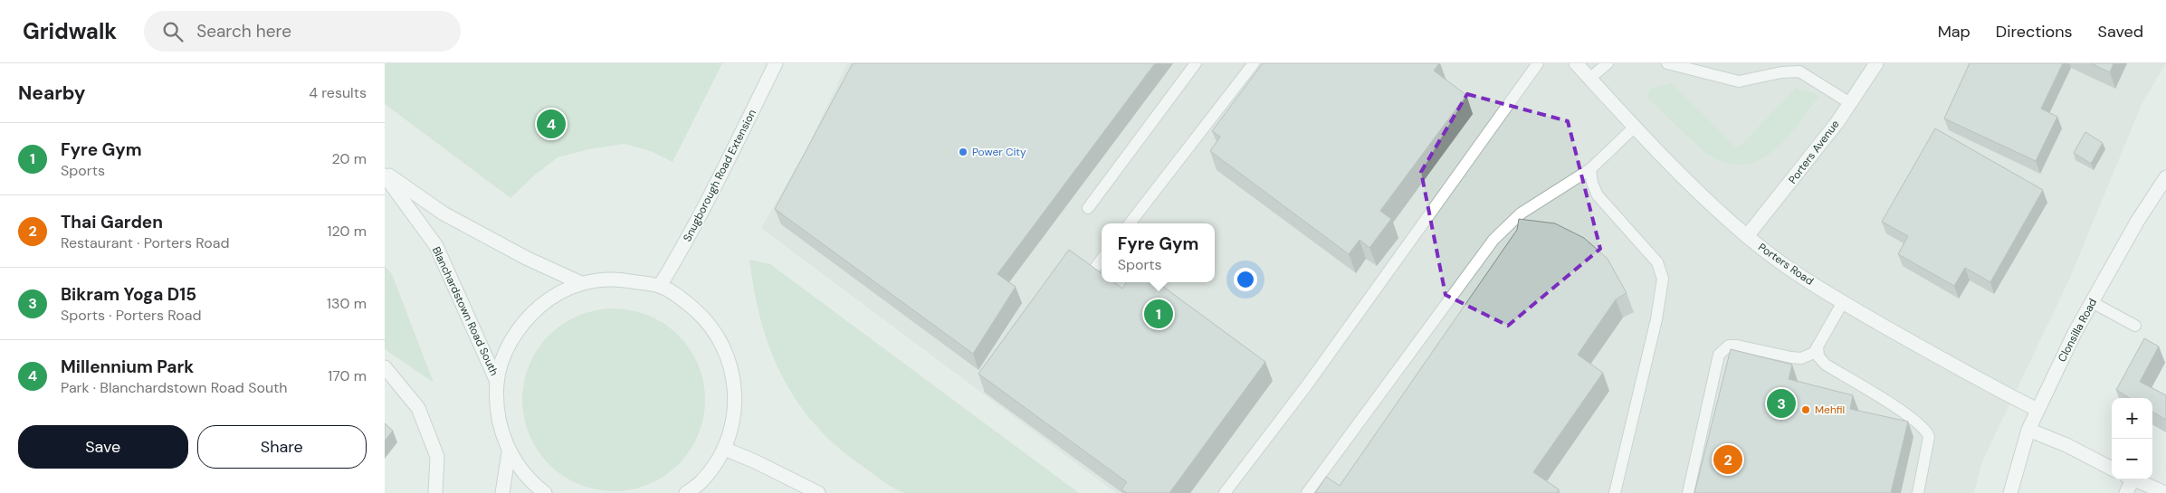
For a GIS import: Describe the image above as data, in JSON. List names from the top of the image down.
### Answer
{
  "streets": {
    "street": [
      "Porters Avenue",
      "Snugborough Road Extension",
      "Porters Road",
      "Blanchardstown Road South",
      "Clonsilla Road"
    ]
  },
  "crossings": [
    ["Porters Avenue", "Porters Road"],
    ["Porters Road", "Clonsilla Road"]
  ],
  "places": ["Power City", "Mehfil"],
  "page": {
    "header": "Gridwalk",
    "search": "Search here",
    "nav": ["Map", "Directions", "Saved"],
    "heading": ["Nearby", "4 results"],
    "pins": [
      "4",
      "1",
      "3",
      "2"
    ],
    "list": [
      {
        "mark": "1",
        "name": "Fyre Gym",
        "note": "Sports",
        "value": "20 m"
      },
      {
        "mark": "2",
        "name": "Thai Garden",
        "note": "Restaurant · Porters Road",
        "value": "120 m"
      },
      {
        "mark": "3",
        "name": "Bikram Yoga D15",
        "note": "Sports · Porters Road",
        "value": "130 m"
      },
      {
        "mark": "4",
        "name": "Millennium Park",
        "note": "Park · Blanchardstown Road South",
        "value": "170 m"
      }
    ],
    "popup": ["Fyre Gym", "Sports"],
    "map_buttons": ["+", "−"],
    "buttons": ["Save", "Share"]
  }
}
